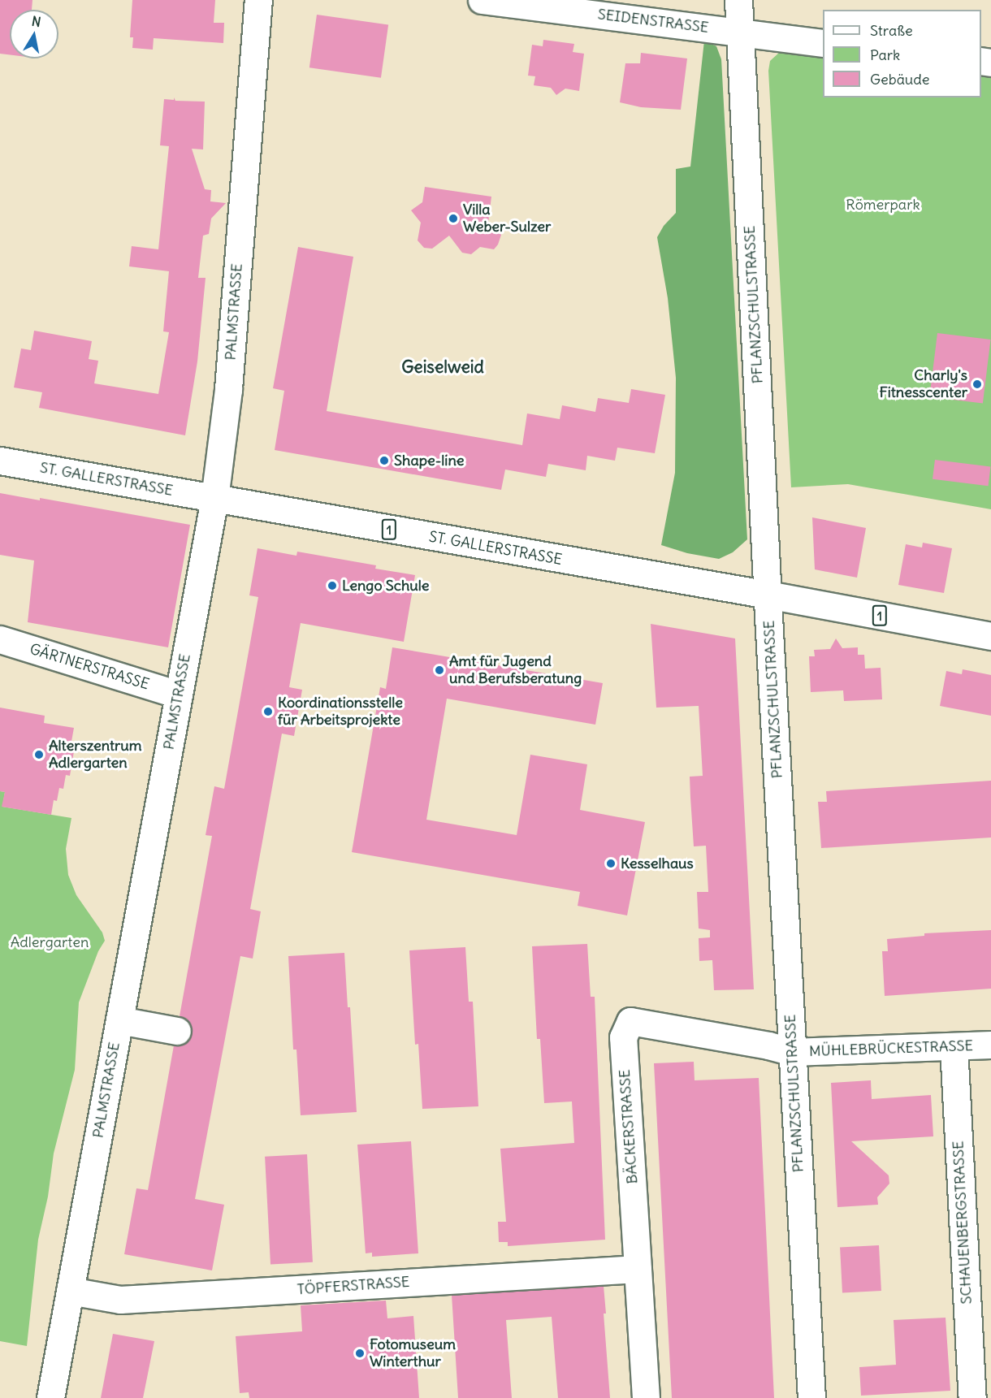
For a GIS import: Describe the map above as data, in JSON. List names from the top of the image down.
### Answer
{
  "streets": {
    "street": [
      "SEIDENSTRASSE",
      "PFLANZSCHULSTRASSE",
      "PALMSTRASSE",
      "ST. GALLERSTRASSE",
      "1",
      "GÄRTNERSTRASSE",
      "MÜHLEBRÜCKESTRASSE",
      "BÄCKERSTRASSE",
      "SCHAUENBERGSTRASSE",
      "TÖPFERSTRASSE"
    ]
  },
  "crossings": [
    ["SEIDENSTRASSE", "PFLANZSCHULSTRASSE"],
    ["PFLANZSCHULSTRASSE", "ST. GALLERSTRASSE"],
    ["PFLANZSCHULSTRASSE", "MÜHLEBRÜCKESTRASSE"],
    ["PFLANZSCHULSTRASSE", "BÄCKERSTRASSE"],
    ["PALMSTRASSE", "ST. GALLERSTRASSE"],
    ["PALMSTRASSE", "GÄRTNERSTRASSE"],
    ["PALMSTRASSE", "TÖPFERSTRASSE"],
    ["MÜHLEBRÜCKESTRASSE", "BÄCKERSTRASSE"],
    ["MÜHLEBRÜCKESTRASSE", "SCHAUENBERGSTRASSE"],
    ["BÄCKERSTRASSE", "TÖPFERSTRASSE"]
  ],
  "districts": ["Geiselweid"],
  "parks": ["Römerpark", "Adlergarten"],
  "places": [
    "Villa Weber-Sulzer",
    "Charly's Fitnesscenter",
    "Shape-line",
    "Lengo Schule",
    "Amt für Jugend und Berufsberatung",
    "Koordinationsstelle für Arbeitsprojekte",
    "Alterszentrum Adlergarten",
    "Kesselhaus",
    "Fotomuseum Winterthur"
  ],
  "legend": ["Straße", "Park", "Gebäude"],
  "north": "top"
}
